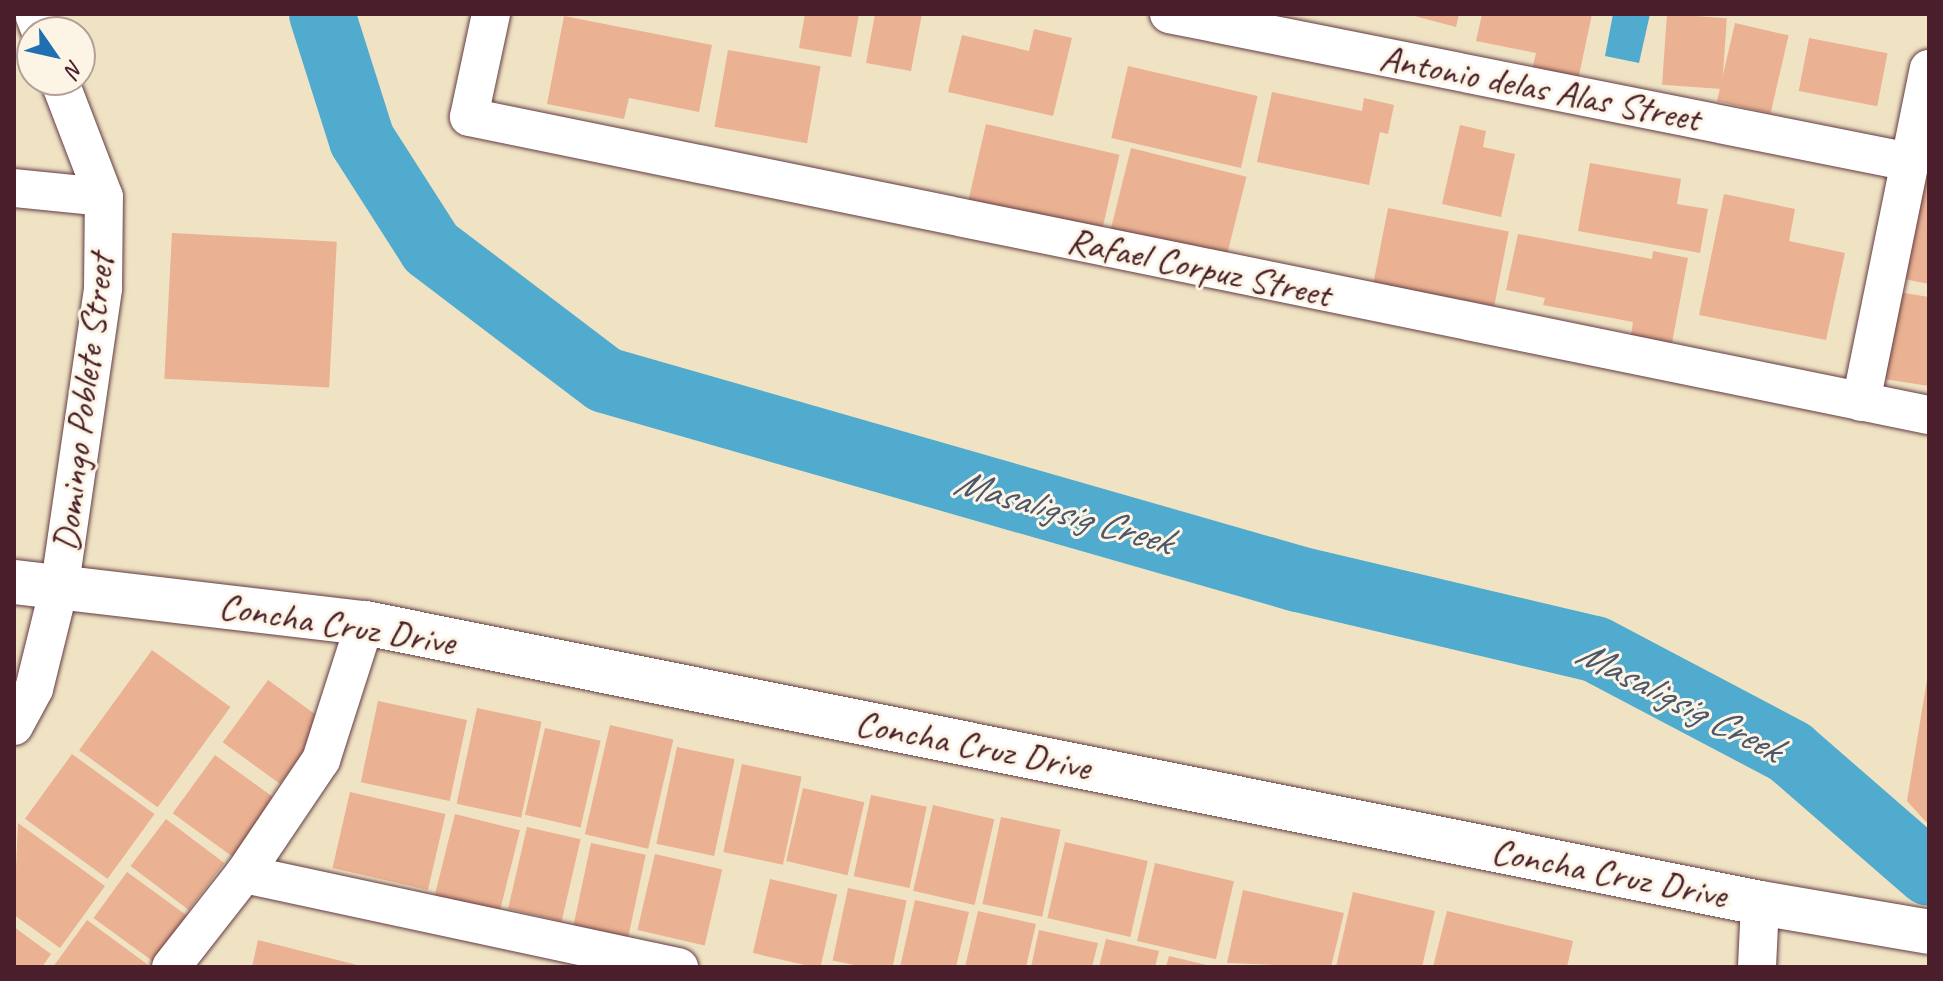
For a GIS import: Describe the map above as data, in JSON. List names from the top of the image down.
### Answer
{
  "streets": {
    "street": [
      "Antonio delas Alas Street",
      "Rafael Corpuz Street",
      "Domingo Poblete Street",
      "Concha Cruz Drive"
    ]
  },
  "crossings": [
    ["Domingo Poblete Street", "Concha Cruz Drive"]
  ],
  "water": ["Masaligsig Creek"],
  "north": "bottom right"
}
